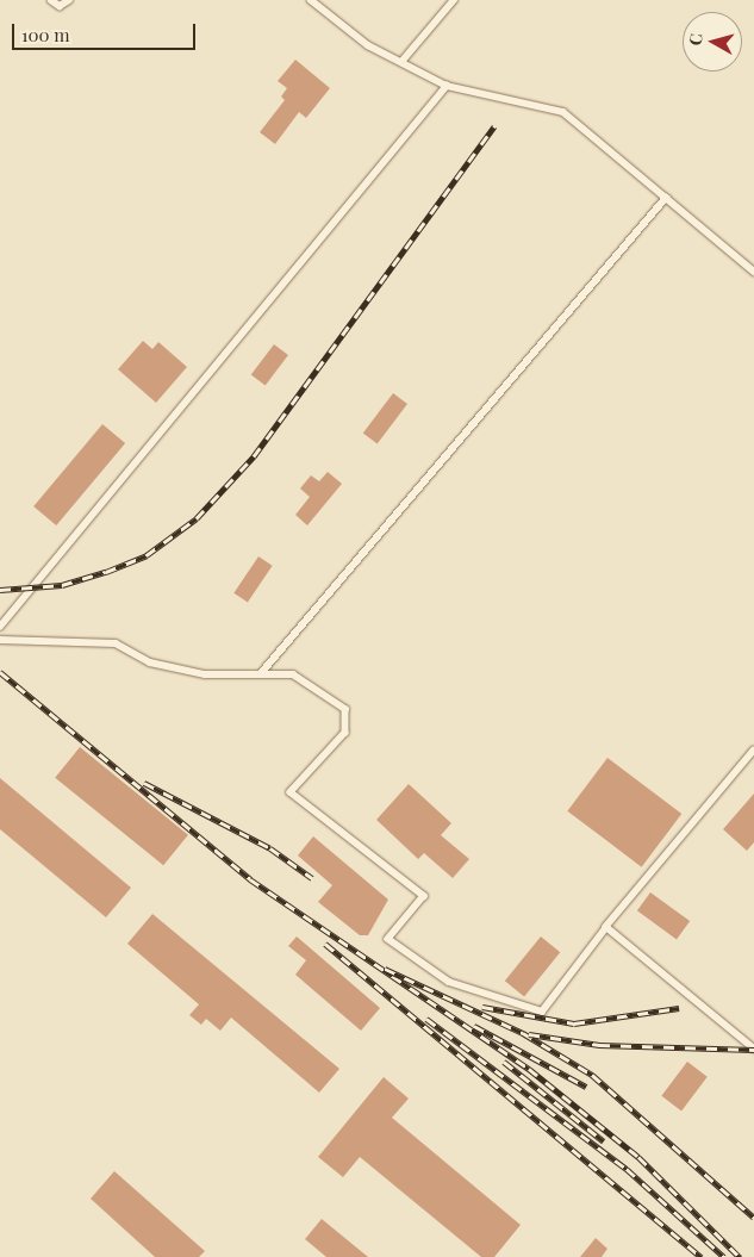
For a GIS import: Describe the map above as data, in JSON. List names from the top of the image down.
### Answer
{
  "scale_bar": "100 m",
  "north": "left"
}
